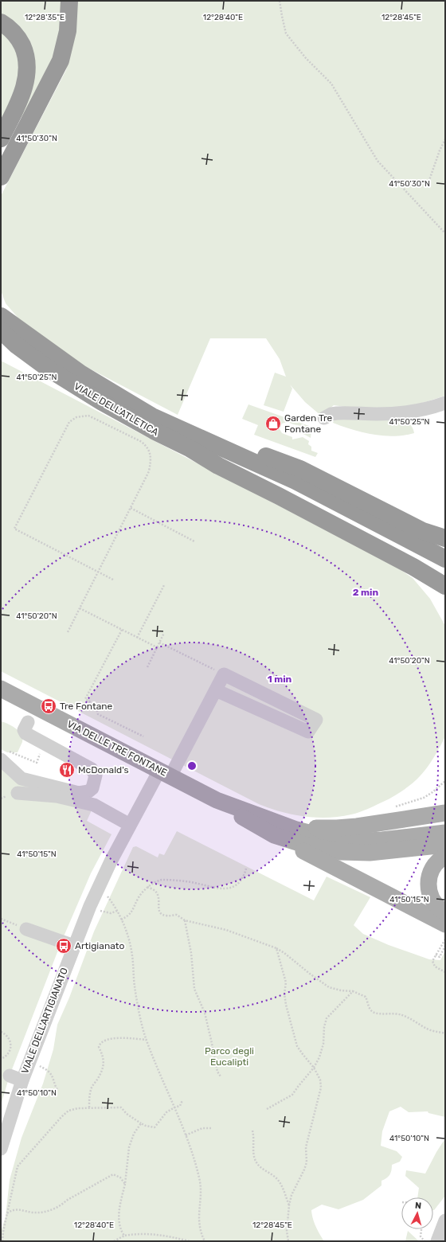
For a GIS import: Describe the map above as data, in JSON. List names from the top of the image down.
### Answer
{
  "streets": {
    "highway": ["VIALE DELL'ATLETICA"],
    "main road": ["VIA DELLE TRE FONTANE"],
    "street": ["VIALE DELL'ARTIGIANATO"]
  },
  "crossings": [
    ["VIA DELLE TRE FONTANE", "VIALE DELL'ARTIGIANATO"]
  ],
  "parks": ["Parco degli Eucalipti"],
  "places": {
    "shop": ["Garden Tre Fontane"],
    "bus stop": ["Tre Fontane", "Artigianato"],
    "restaurant": ["McDonald's"]
  },
  "north": "top",
  "coordinates": [
    "12°28'35\"E",
    "12°28'40\"E",
    "12°28'45\"E",
    "41°50'30\"N",
    "41°50'25\"N",
    "41°50'20\"N",
    "41°50'15\"N",
    "41°50'10\"N"
  ],
  "rings": ["2 min", "1 min"]
}
